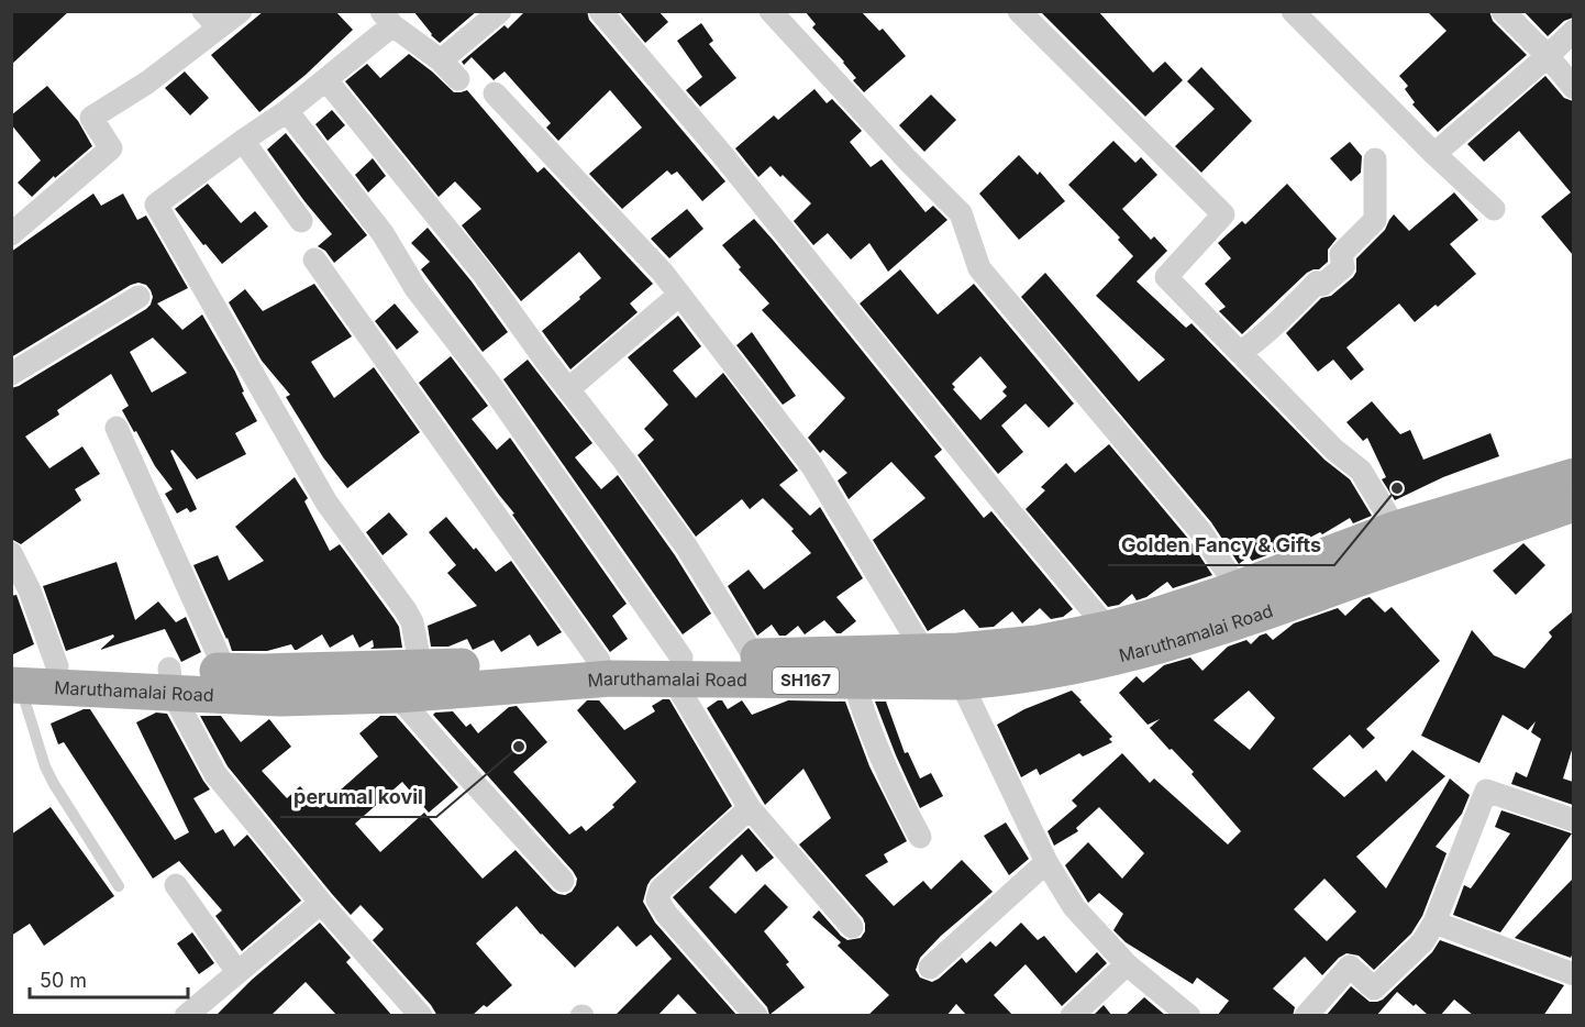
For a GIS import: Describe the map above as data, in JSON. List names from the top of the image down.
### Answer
{
  "streets": {
    "main road": ["Maruthamalai Road", "SH167"]
  },
  "places": ["Golden Fancy & Gifts", "perumal kovil"],
  "scale_bar": "50 m"
}
